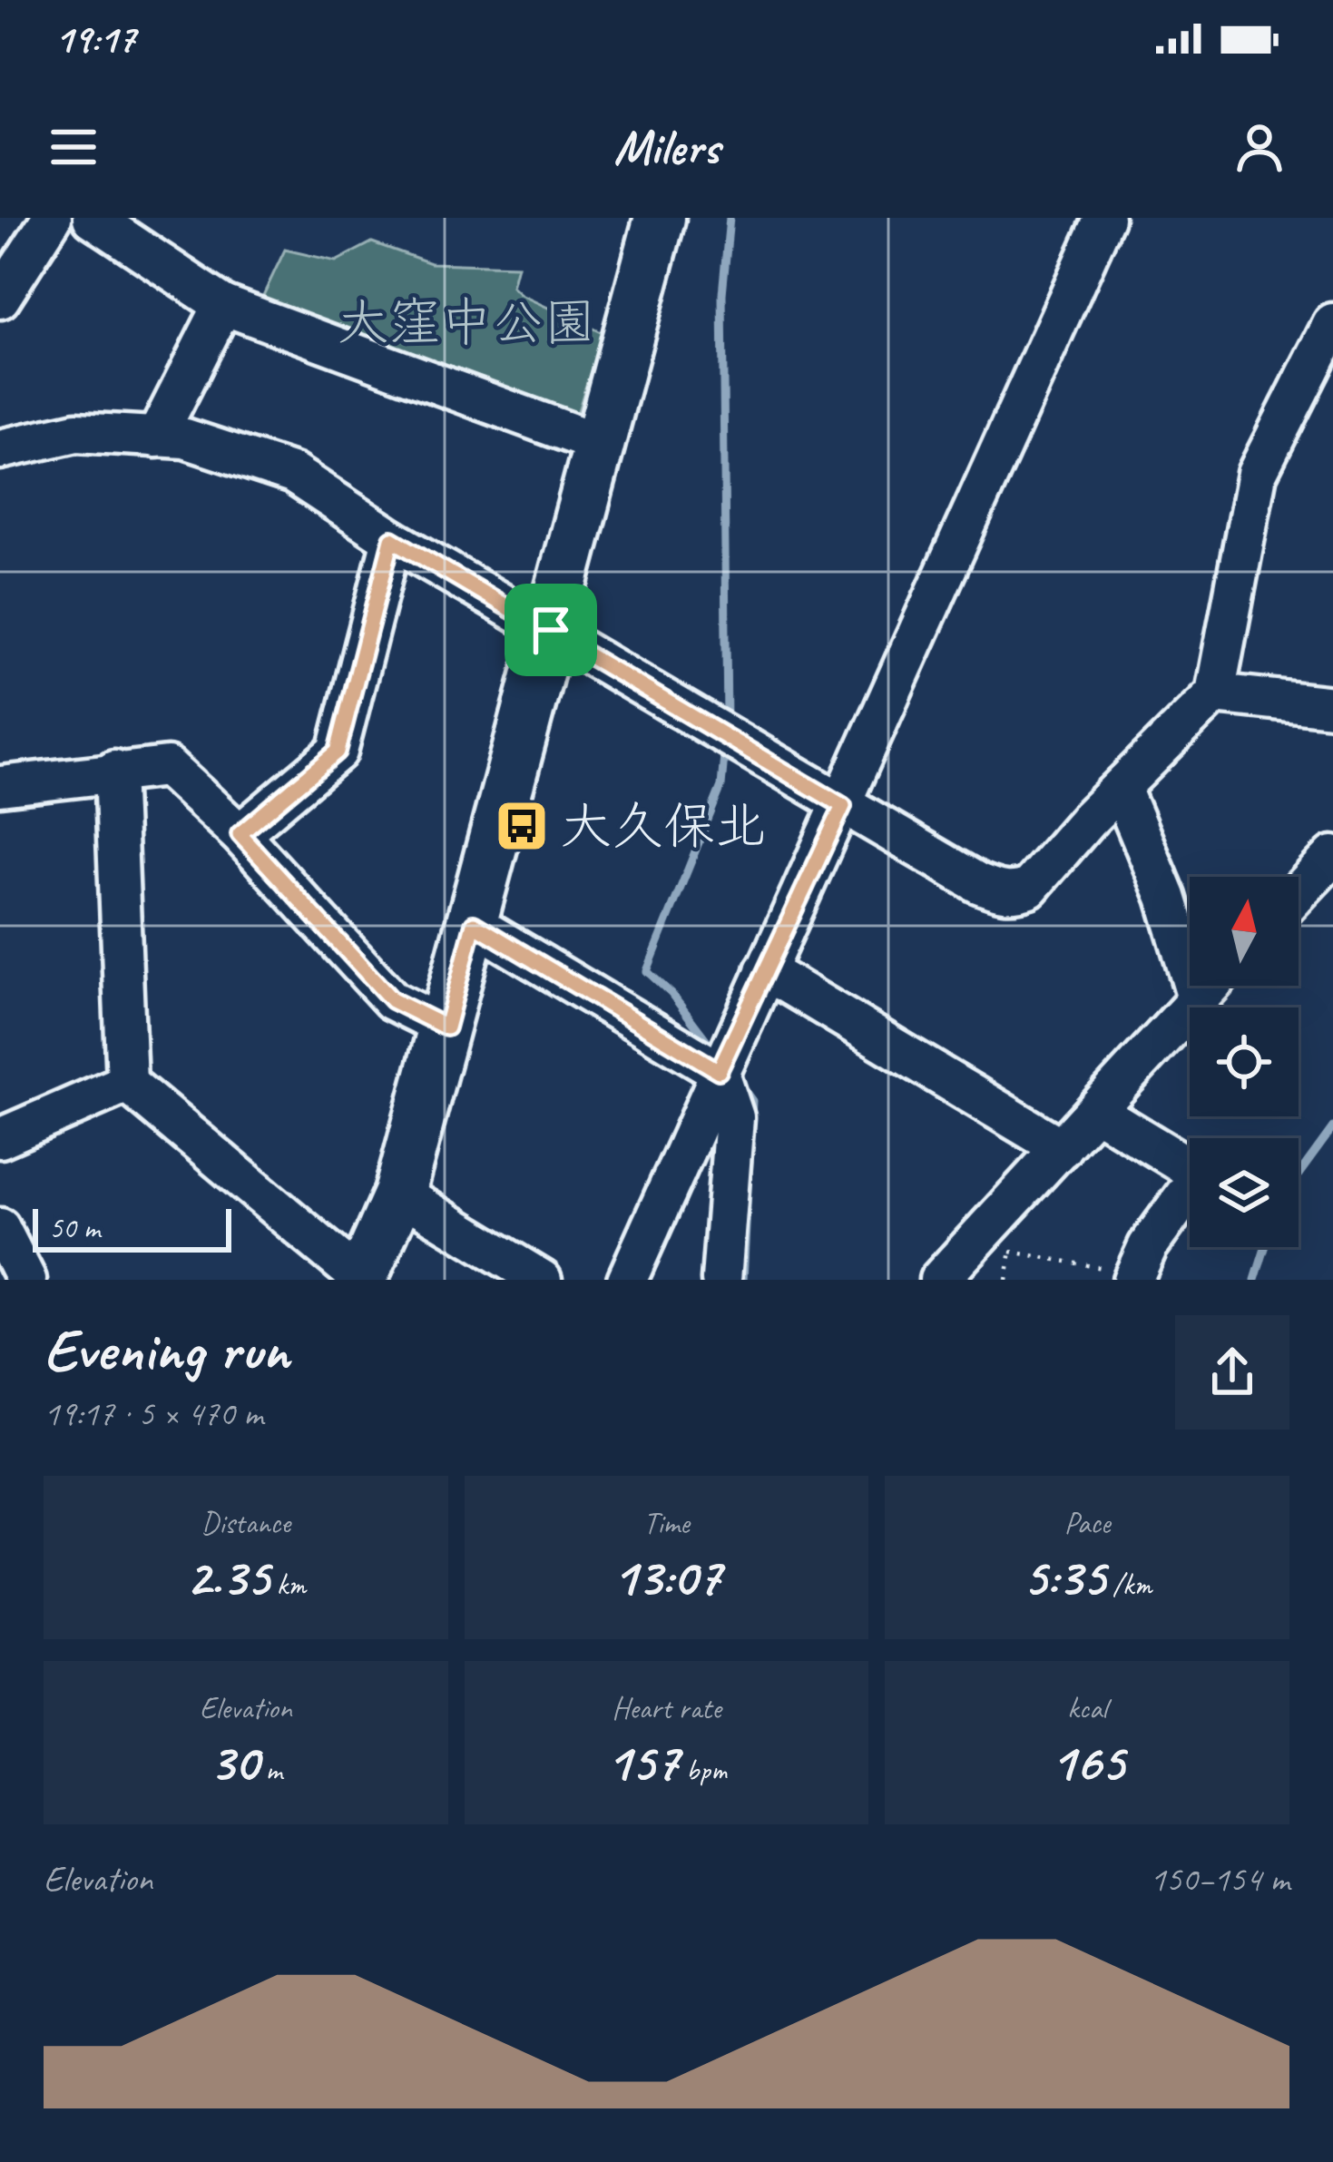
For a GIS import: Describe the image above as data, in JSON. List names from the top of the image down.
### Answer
{
  "parks": ["大窪中公園"],
  "places": {
    "bus stop": ["大久保北"]
  },
  "scale_bar": "50 m",
  "north": "top",
  "page": {
    "status": "19:17",
    "header": "Milers",
    "scale": "50 m",
    "heading": ["Evening run", "19:17 · 5 × 470 m"],
    "stats": [
      ["Distance", "2.35 km"],
      ["Time", "13:07"],
      ["Pace", "5:35 /km"],
      ["Elevation", "30 m"],
      ["Heart rate", "157 bpm"],
      ["kcal", "165"]
    ],
    "chart": ["Elevation", "150–154 m"]
  }
}
